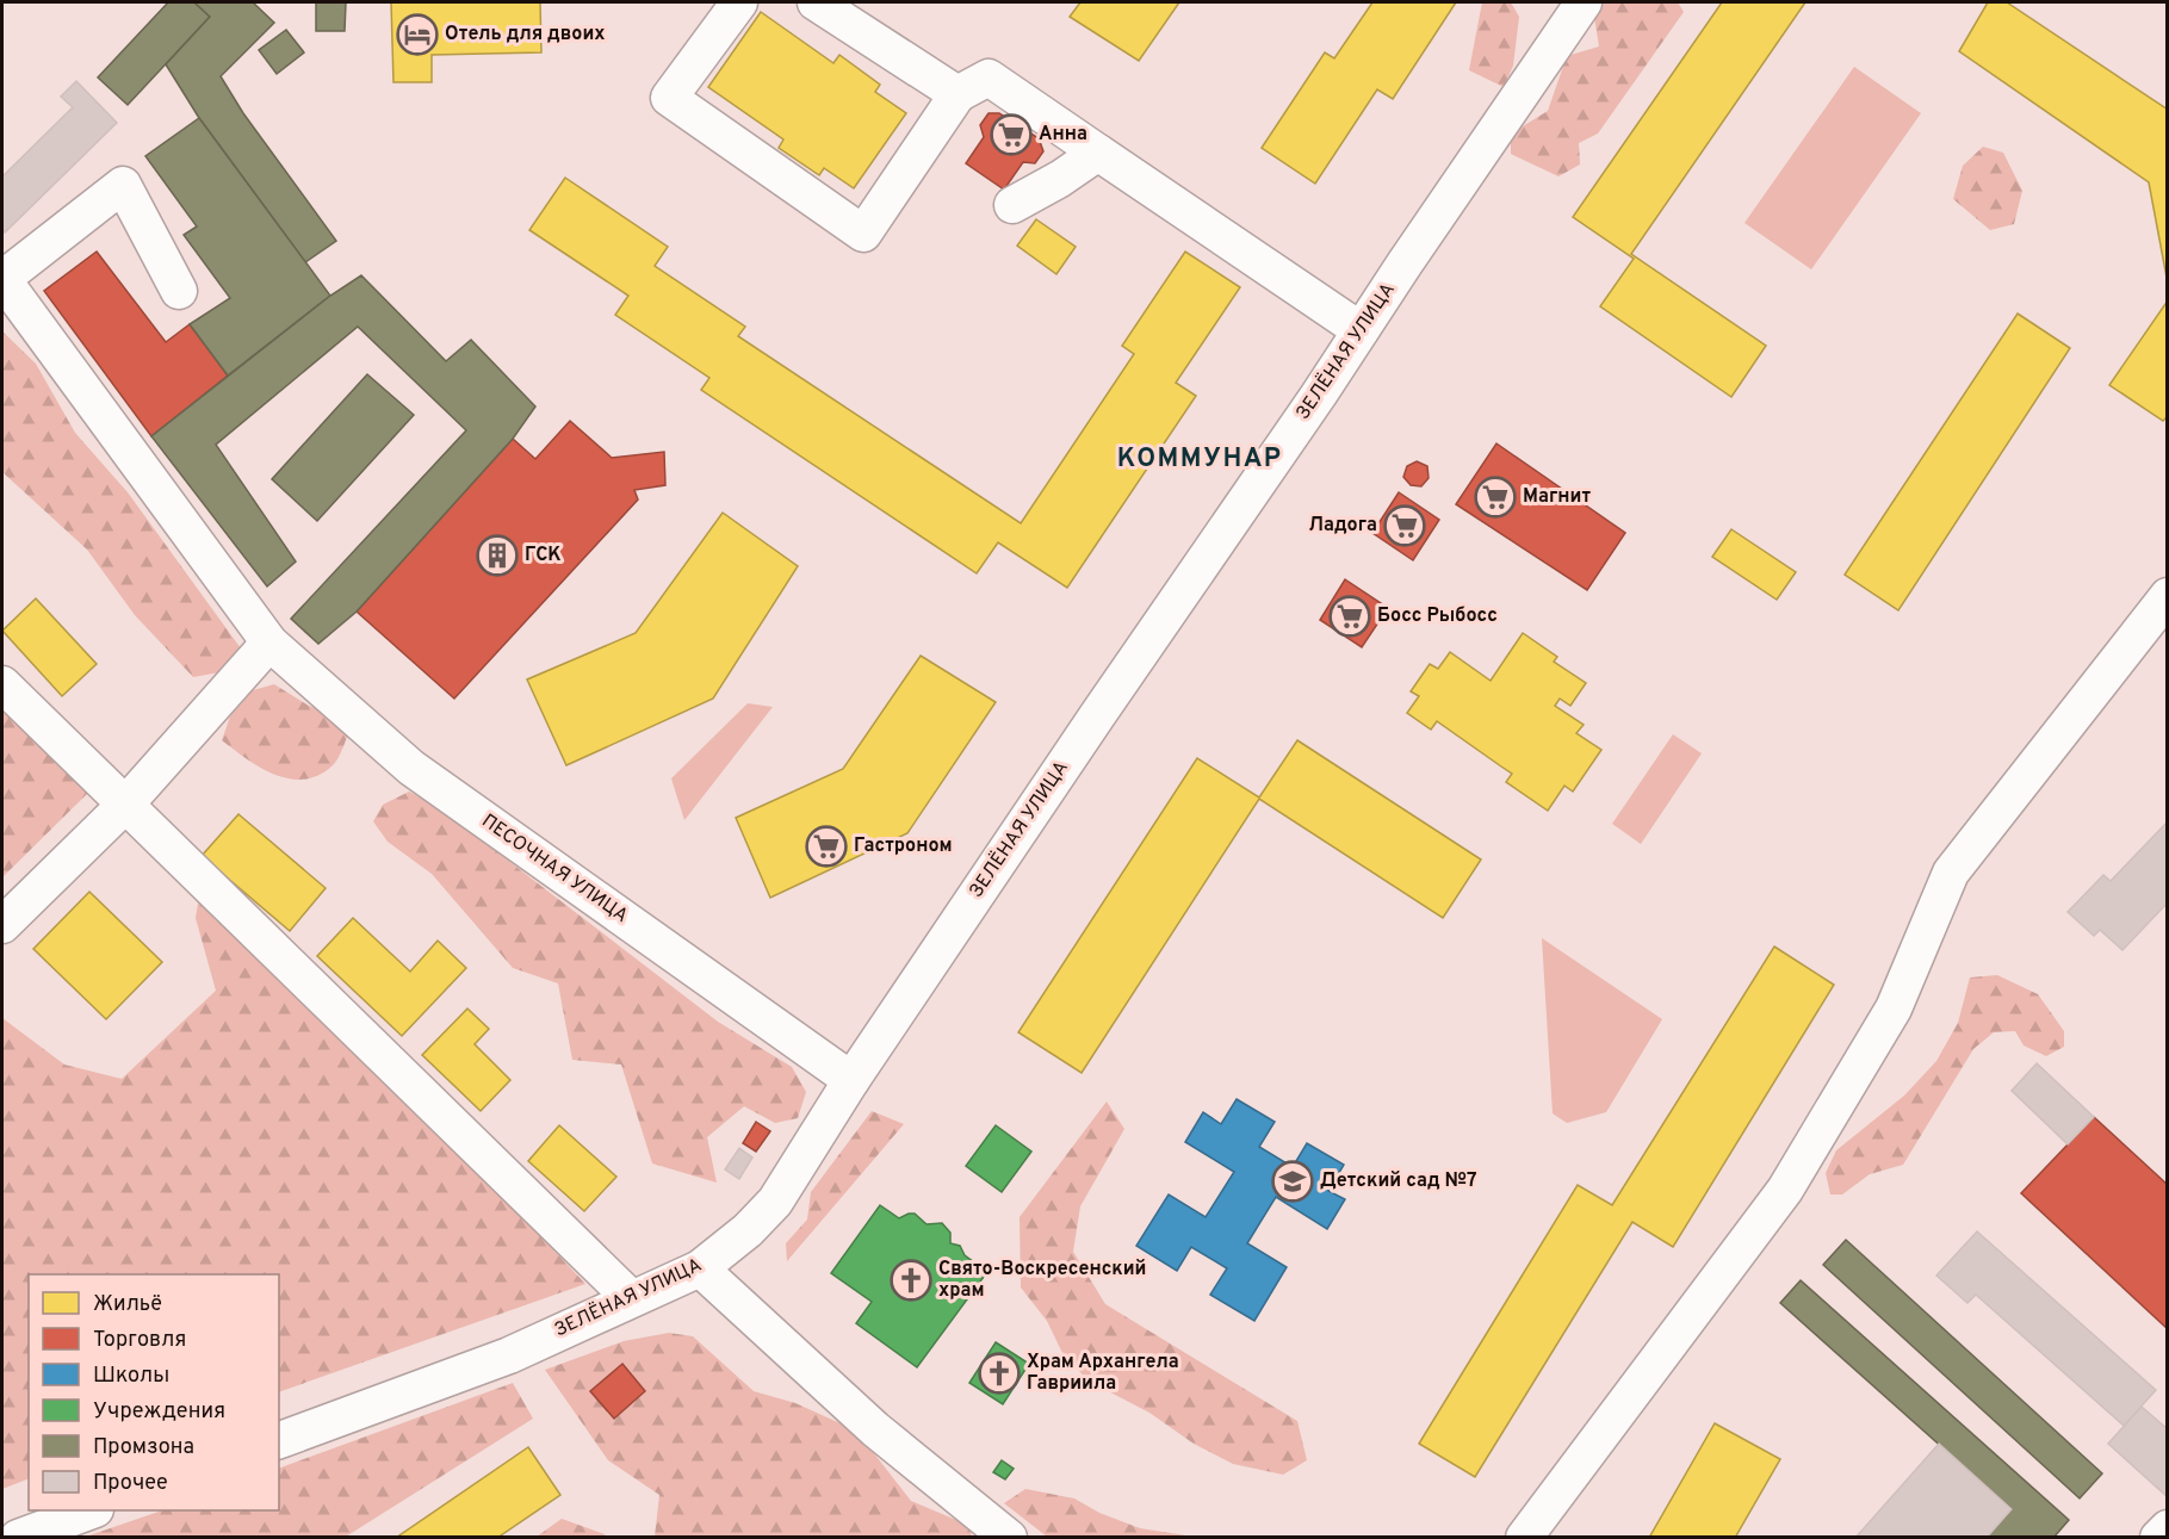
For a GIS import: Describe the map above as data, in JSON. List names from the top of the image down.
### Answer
{
  "streets": {
    "street": ["ЗЕЛЁНАЯ УЛИЦА", "ПЕСОЧНАЯ УЛИЦА"]
  },
  "crossings": [
    ["ЗЕЛЁНАЯ УЛИЦА", "ПЕСОЧНАЯ УЛИЦА"]
  ],
  "districts": ["КОММУНАР"],
  "places": {
    "hotel": ["Отель для двоих"],
    "supermarket": [
      "Анна",
      "Магнит",
      "Ладога",
      "Босс Рыбосс",
      "Гастроном"
    ],
    "building": ["ГСК"],
    "school or university": ["Детский сад №7"],
    "church": ["Свято-Воскресенский храм", "Храм Архангела Гавриила"]
  },
  "legend": [
    "Жильё",
    "Торговля",
    "Школы",
    "Учреждения",
    "Промзона",
    "Прочее"
  ]
}
